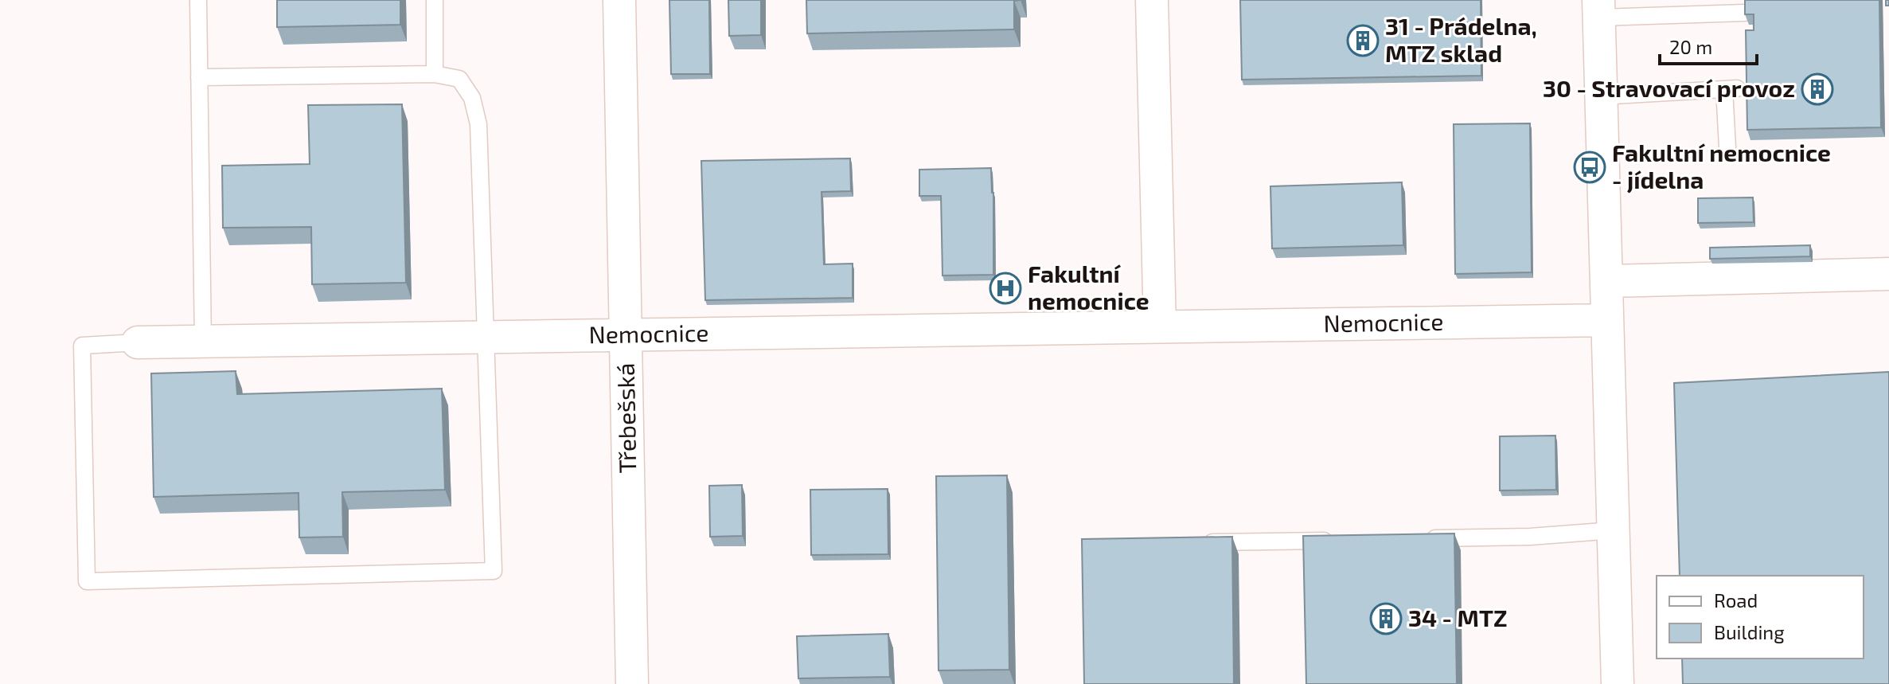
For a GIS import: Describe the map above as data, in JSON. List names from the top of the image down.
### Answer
{
  "streets": {
    "street": ["Nemocnice", "Třebešská"]
  },
  "crossings": [
    ["Nemocnice", "Třebešská"]
  ],
  "places": {
    "building": ["31 - Prádelna, MTZ sklad", "30 - Stravovací provoz", "34 - MTZ"],
    "bus stop": ["Fakultní nemocnice - jídelna"],
    "hospital": ["Fakultní nemocnice"]
  },
  "legend": ["Road", "Building"],
  "scale_bar": "20 m"
}
